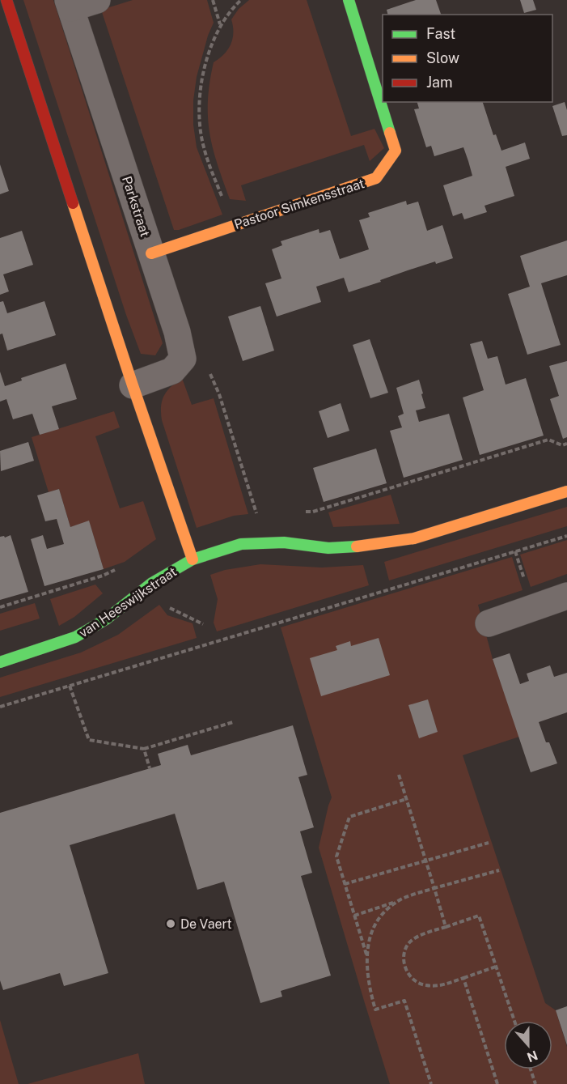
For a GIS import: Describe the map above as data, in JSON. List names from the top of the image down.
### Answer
{
  "streets": {
    "street": ["Pastoor Simkensstraat", "Parkstraat", "van Heeswijkstraat"]
  },
  "crossings": [
    ["Pastoor Simkensstraat", "Parkstraat"]
  ],
  "places": ["De Vaert"],
  "legend": ["Fast", "Slow", "Jam"],
  "north": "bottom"
}
